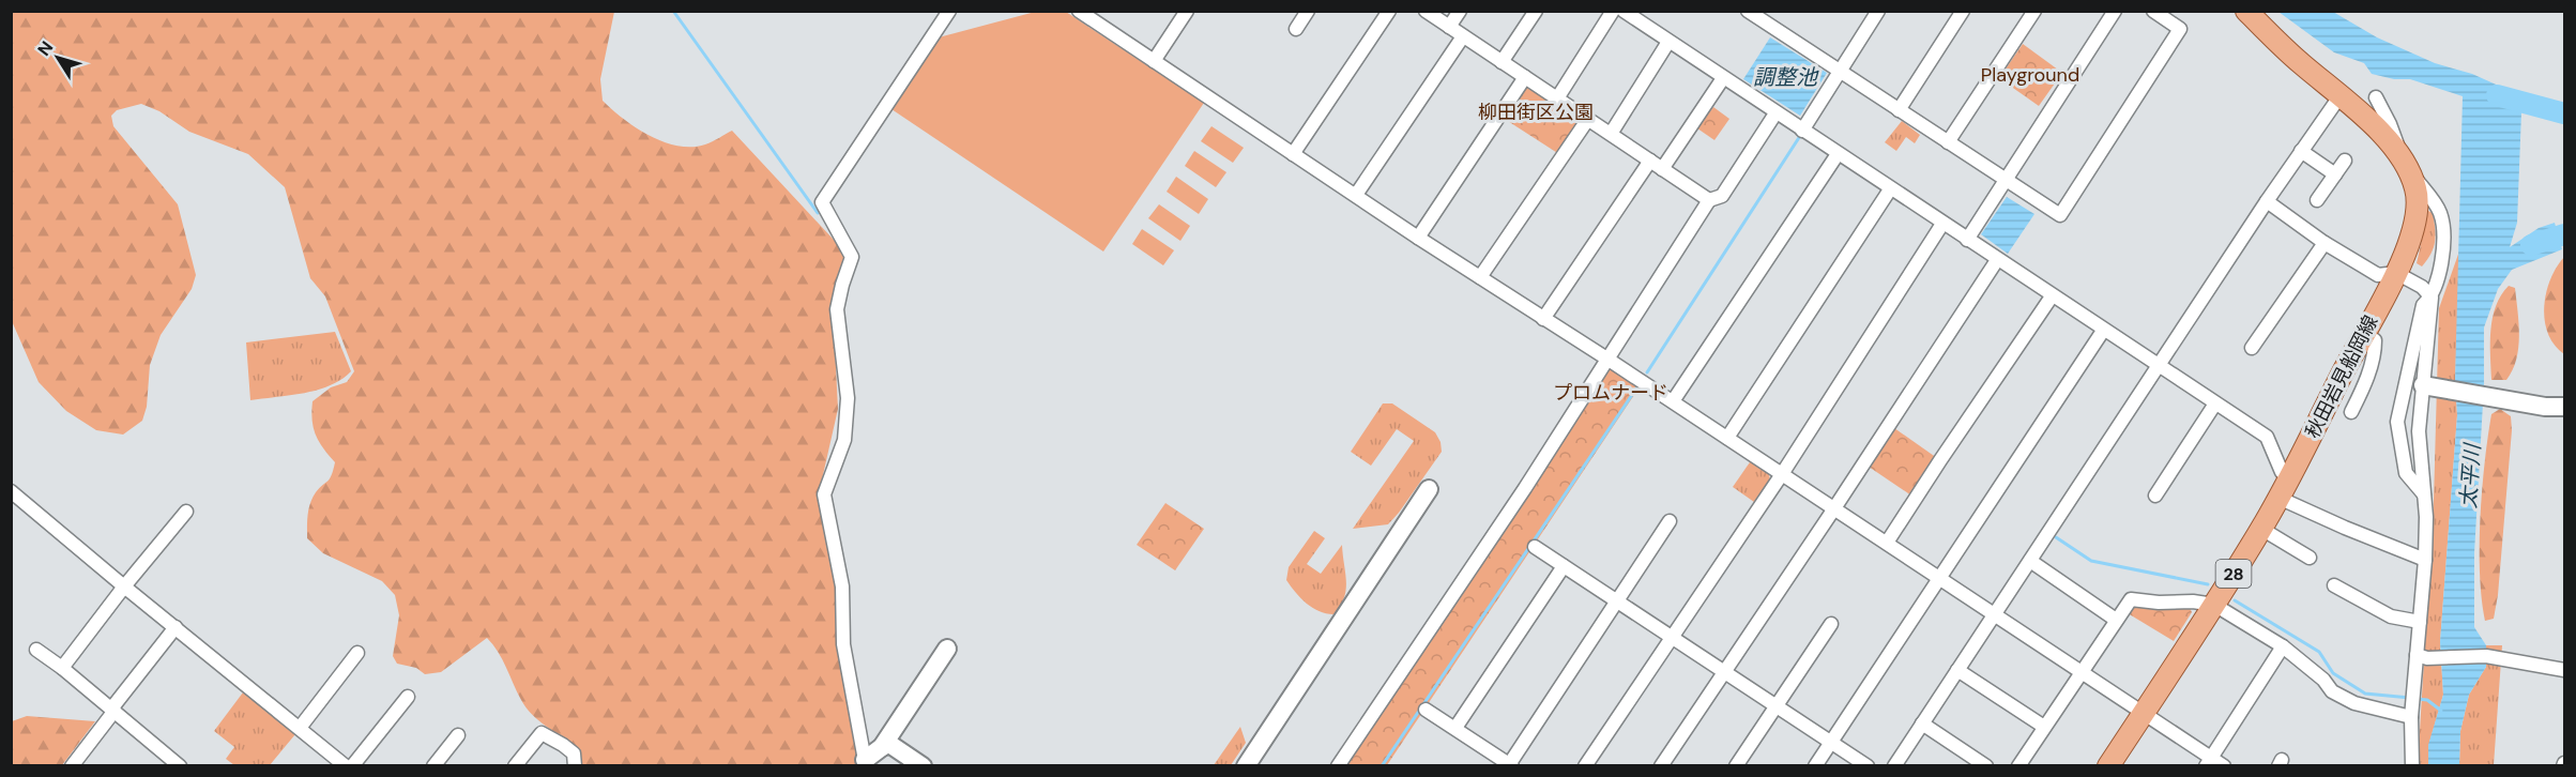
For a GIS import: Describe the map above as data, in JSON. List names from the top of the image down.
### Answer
{
  "streets": {
    "main road": ["秋田岩見船岡線", "28"]
  },
  "water": ["調整池", "太平川"],
  "parks": ["Playground", "柳田街区公園", "プロムナード"],
  "north": "top left"
}
